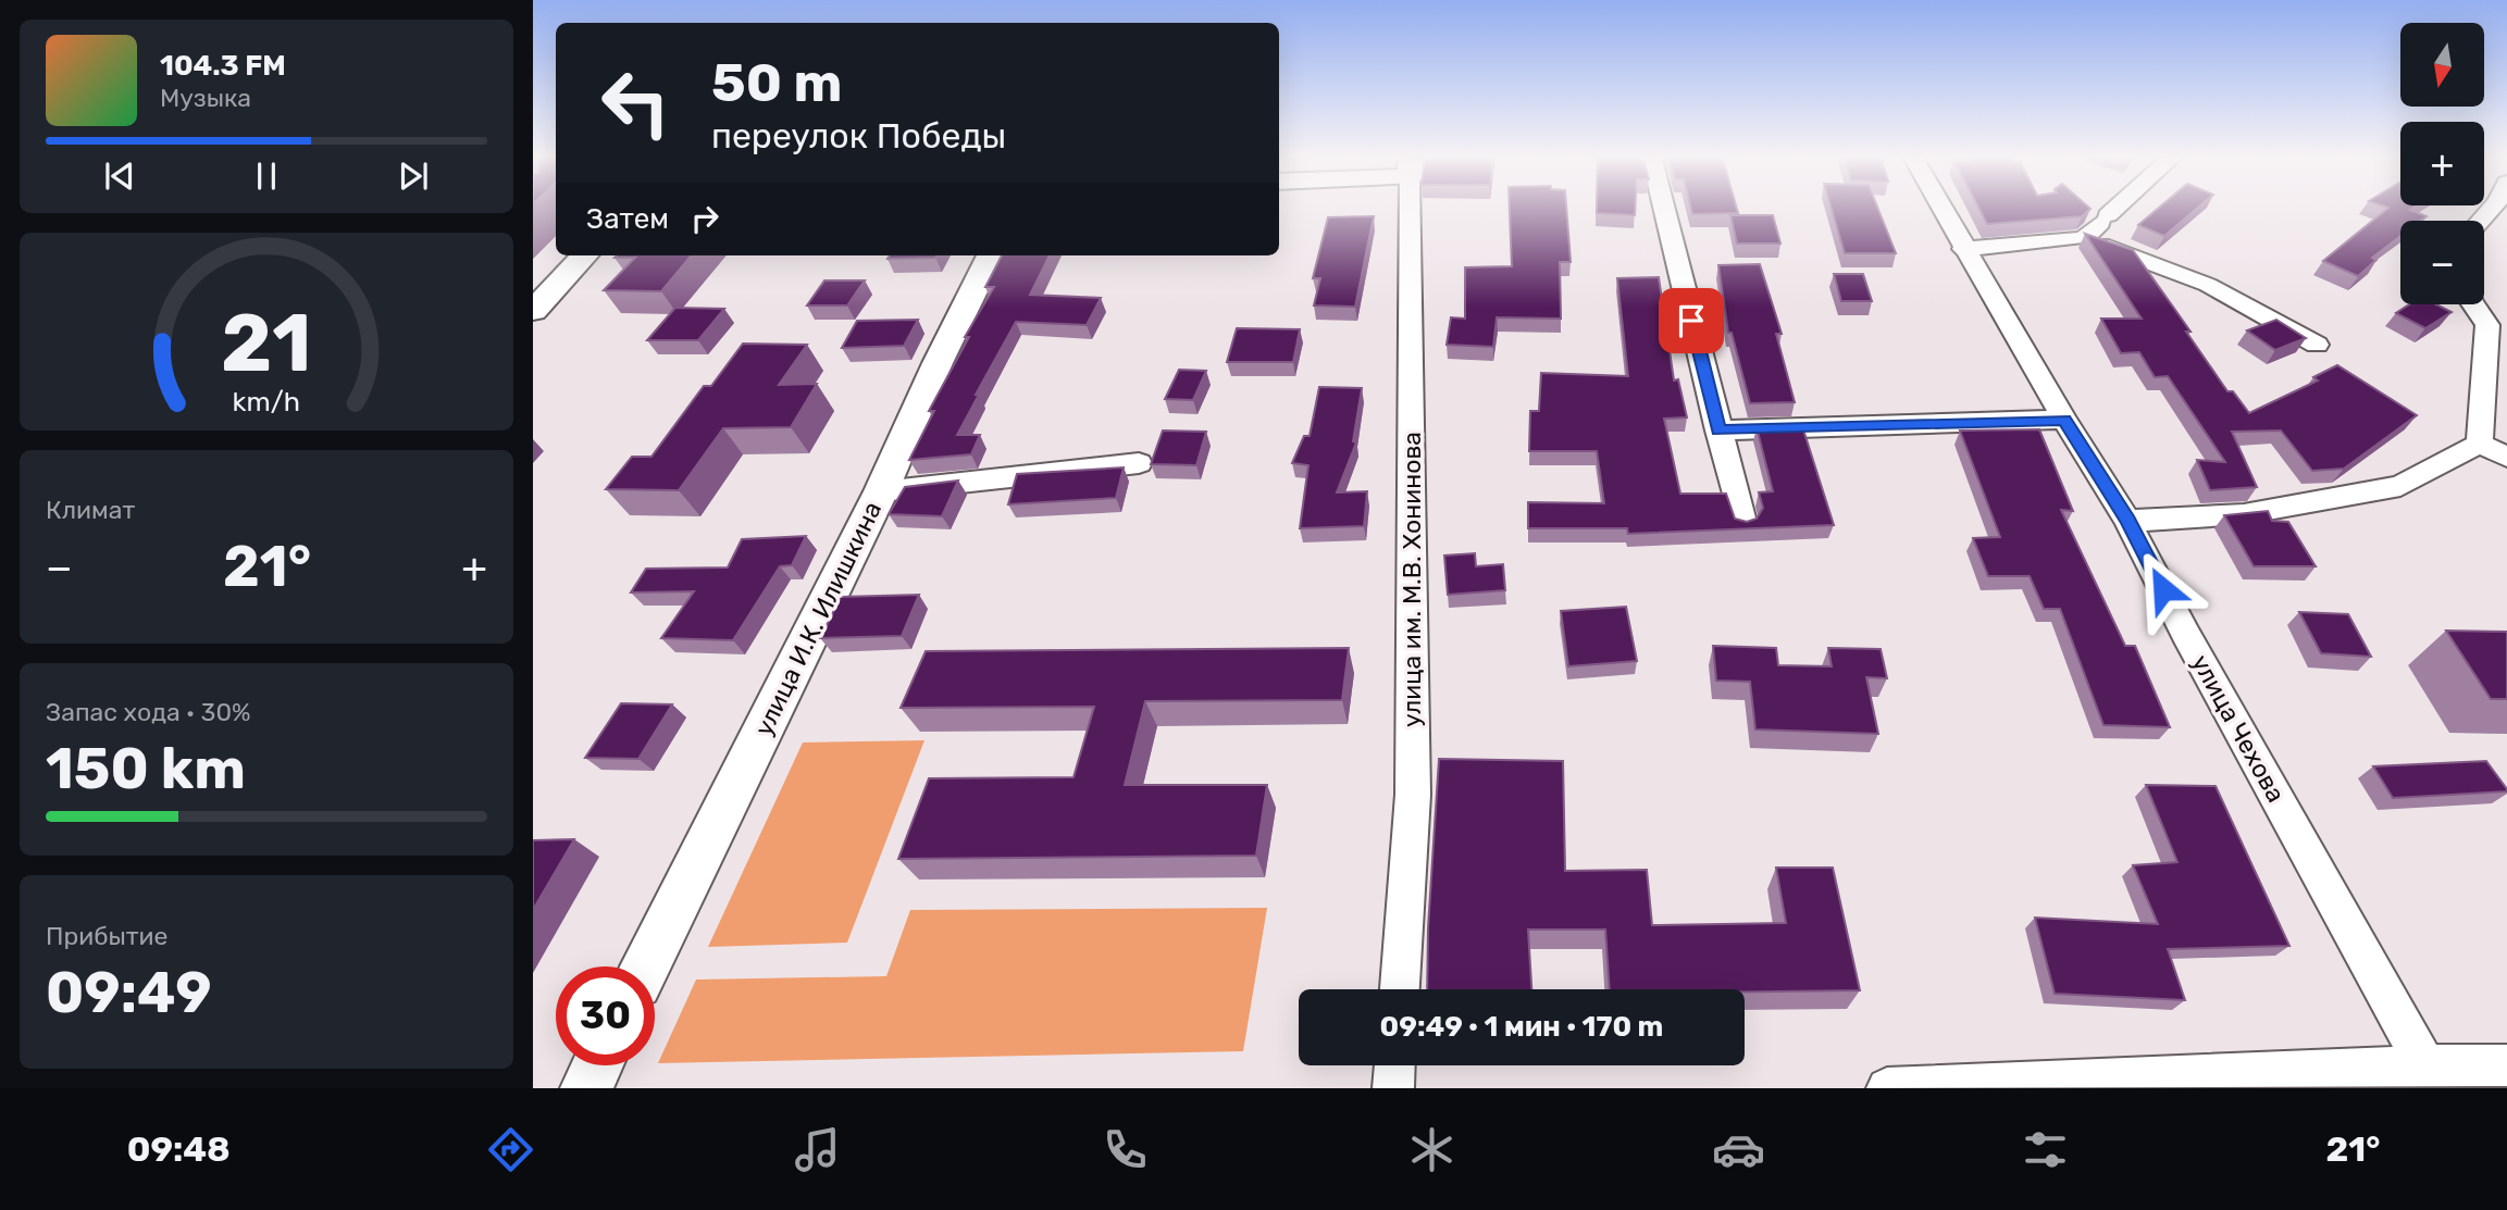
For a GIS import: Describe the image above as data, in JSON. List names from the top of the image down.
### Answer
{
  "streets": {
    "street": ["улица им. М.В. Хонинова", "улица И.К. Илишкина", "улица Чехова"]
  },
  "north": "bottom",
  "page": {
    "map_buttons": ["+", "−"],
    "turn": ["50 m", "переулок Победы"],
    "song": ["104.3 FM", "Музыка"],
    "then": "Затем",
    "tile": [
      "Климат",
      ["Запас хода · 30%", "150 km"],
      ["Прибытие", "09:49"]
    ],
    "heat": ["−", "21°", "+"],
    "limit": "30",
    "trip": "09:49 · 1 мин · 170 m",
    "tabs": ["09:48", "21°"],
    "gauge": ["21", "km/h"]
  }
}
